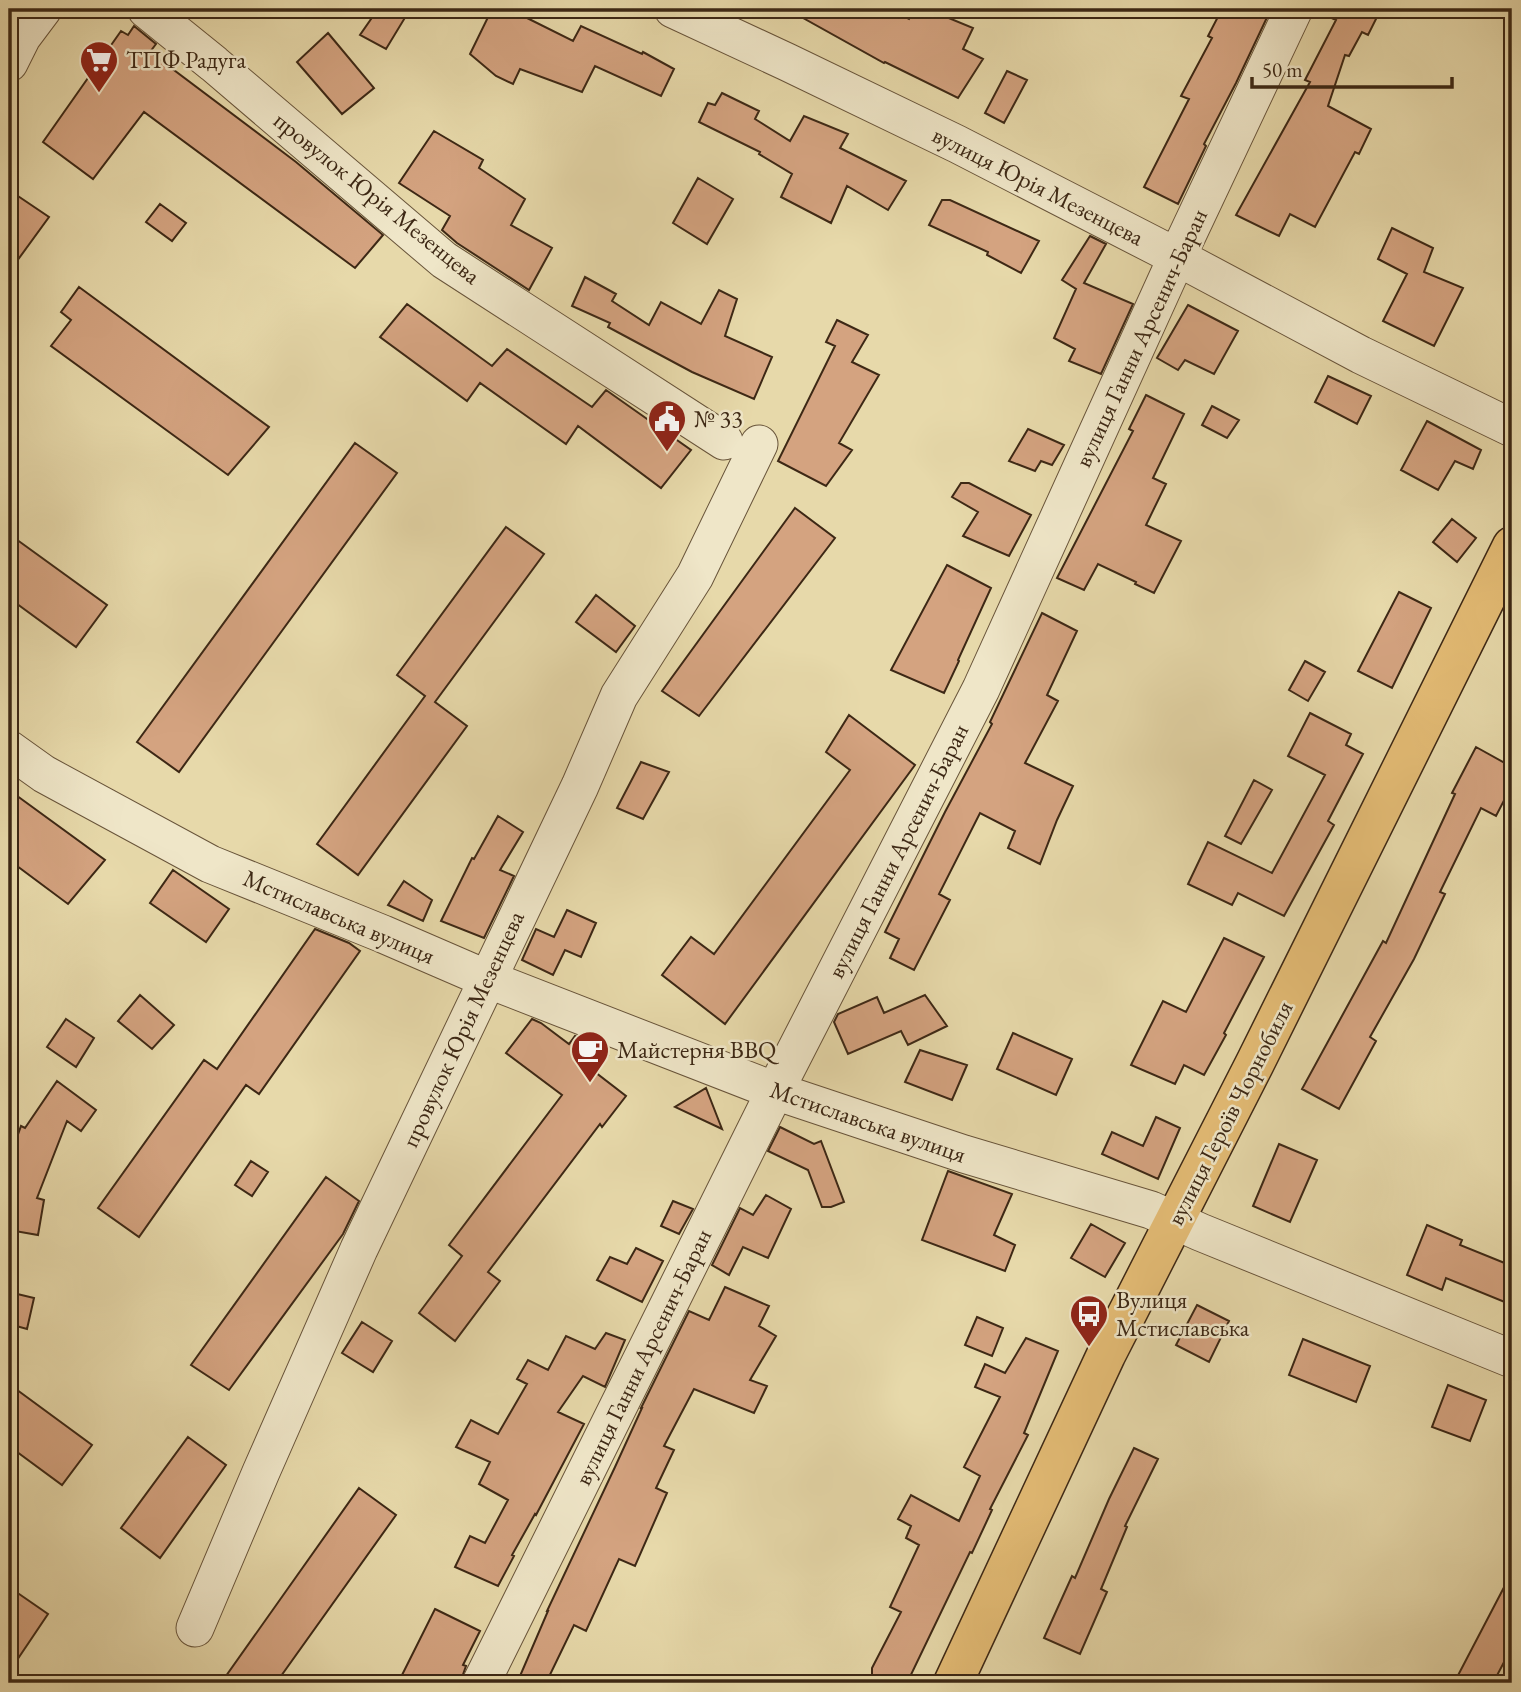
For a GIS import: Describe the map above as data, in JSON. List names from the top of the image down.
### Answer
{
  "streets": {
    "main road": ["вулиця Героїв Чорнобиля"],
    "street": [
      "вулиця Юрія Мезенцева",
      "провулок Юрія Мезенцева",
      "вулиця Ганни Арсенич-Баран",
      "Мстиславська вулиця"
    ]
  },
  "crossings": [
    ["вулиця Юрія Мезенцева", "вулиця Ганни Арсенич-Баран"],
    ["провулок Юрія Мезенцева", "Мстиславська вулиця"],
    ["вулиця Ганни Арсенич-Баран", "Мстиславська вулиця"],
    ["Мстиславська вулиця", "вулиця Героїв Чорнобиля"]
  ],
  "places": {
    "supermarket": ["ТПФ Радуга"],
    "public building": ["№ 33"],
    "cafe": ["Майстерня BBQ"],
    "bus stop": ["Вулиця Мстиславська"]
  },
  "scale_bar": "50 m"
}
